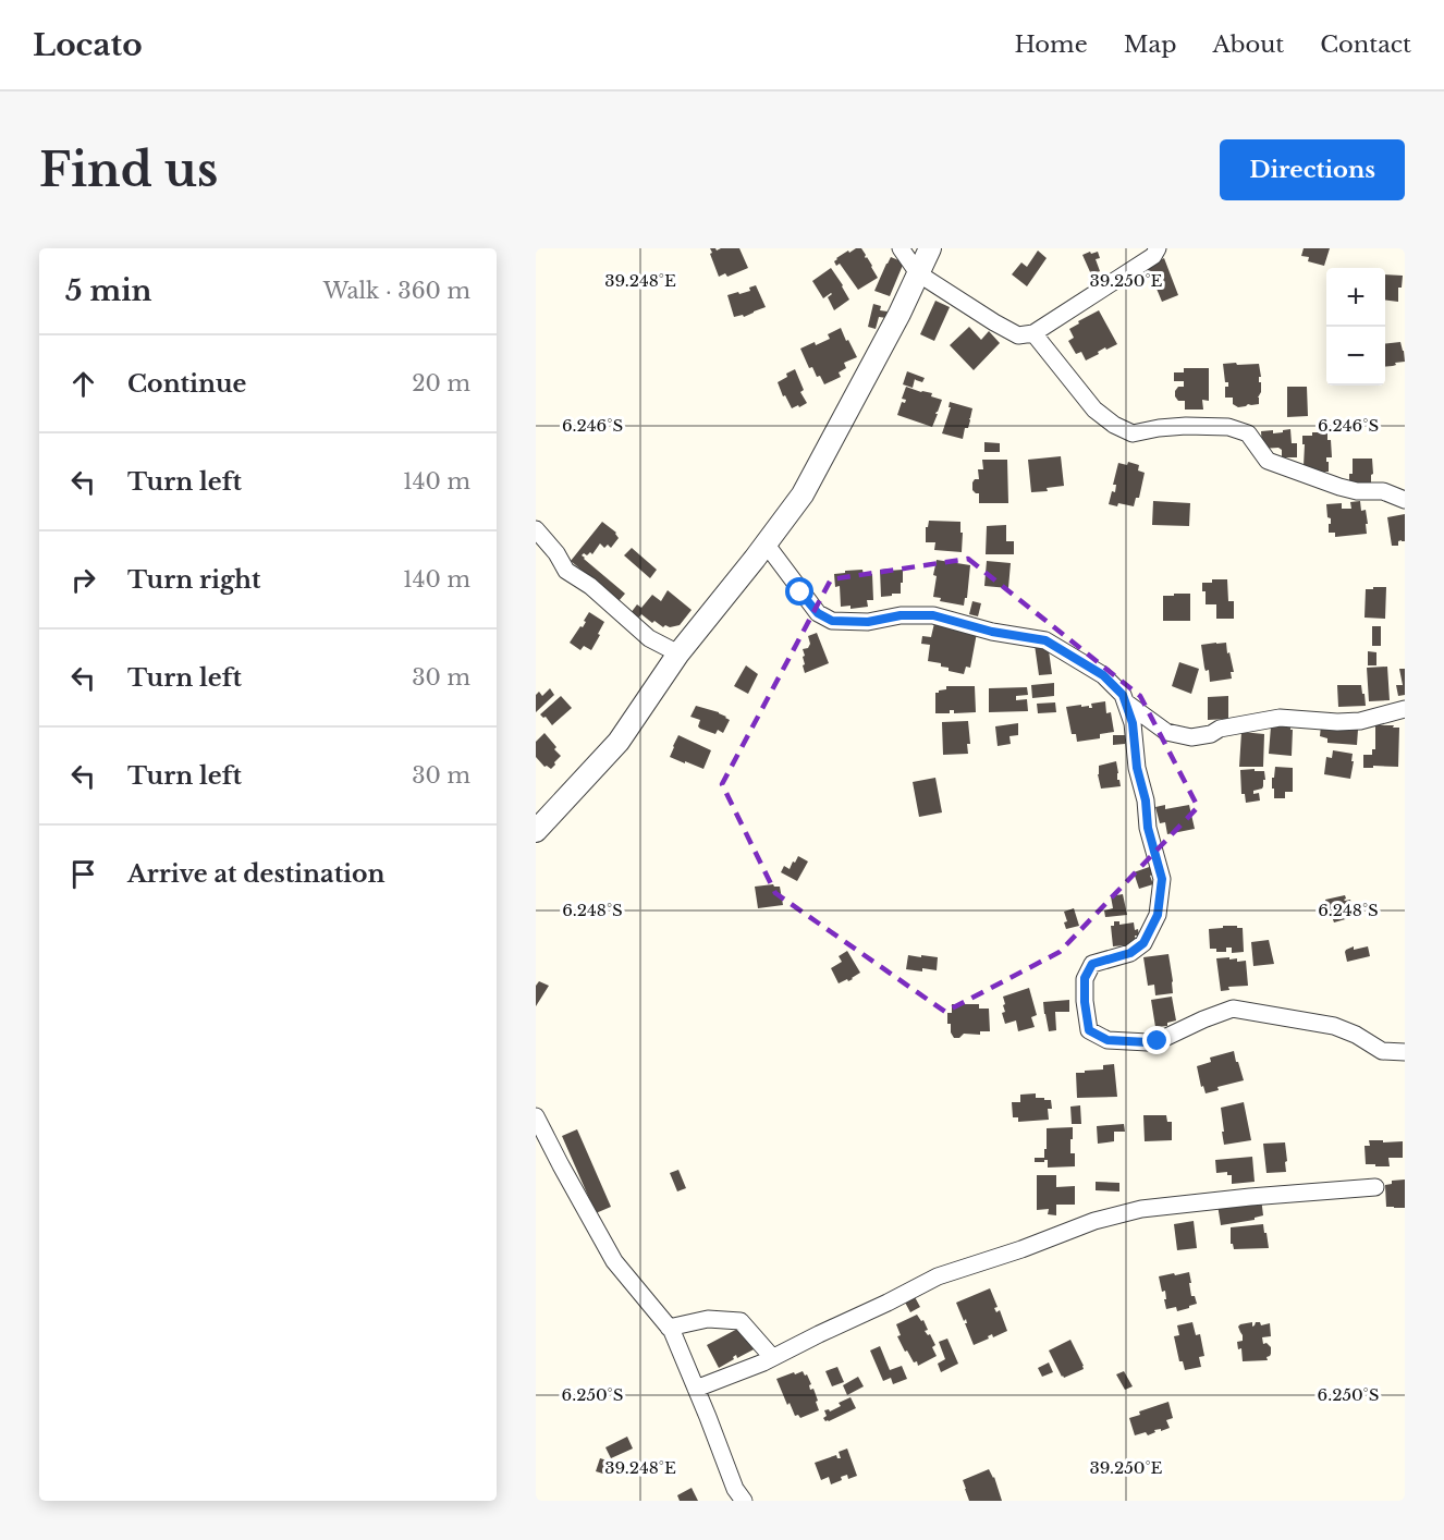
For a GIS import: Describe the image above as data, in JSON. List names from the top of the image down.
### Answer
{
  "page": {
    "header": "Locato",
    "nav": [
      "Home",
      "Map",
      "About",
      "Contact"
    ],
    "buttons": "Directions",
    "title": "Find us",
    "heading": ["5 min", "Walk · 360 m"],
    "map_buttons": ["+", "−"],
    "list": [
      ["Continue", "20 m"],
      ["Turn left", "140 m"],
      ["Turn right", "140 m"],
      ["Turn left", "30 m"],
      ["Turn left", "30 m"],
      "Arrive at destination"
    ]
  },
  "coordinates": [
    "39.248°E",
    "39.250°E",
    "6.246°S",
    "6.248°S",
    "6.250°S"
  ]
}
